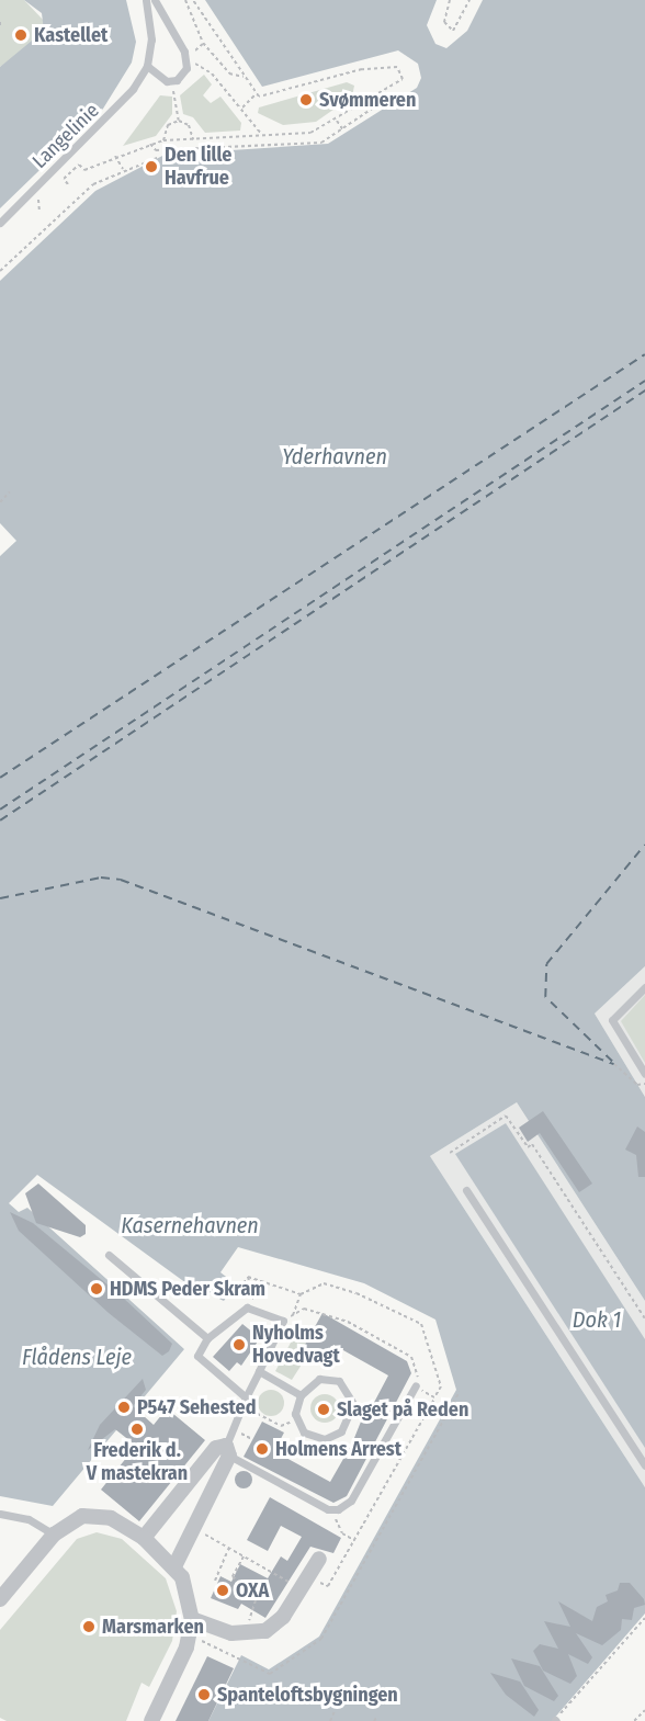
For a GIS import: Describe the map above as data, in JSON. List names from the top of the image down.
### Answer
{
  "streets": {
    "lane": ["Langelinie"]
  },
  "water": [
    "Yderhavnen",
    "Kasernehavnen",
    "Dok 1",
    "Flådens Leje"
  ],
  "places": [
    "Kastellet",
    "Svømmeren",
    "Den lille Havfrue",
    "HDMS Peder Skram",
    "Nyholms Hovedvagt",
    "P547 Sehested",
    "Slaget på Reden",
    "Frederik d. V mastekran",
    "Holmens Arrest",
    "OXA",
    "Marsmarken",
    "Spanteloftsbygningen"
  ]
}
